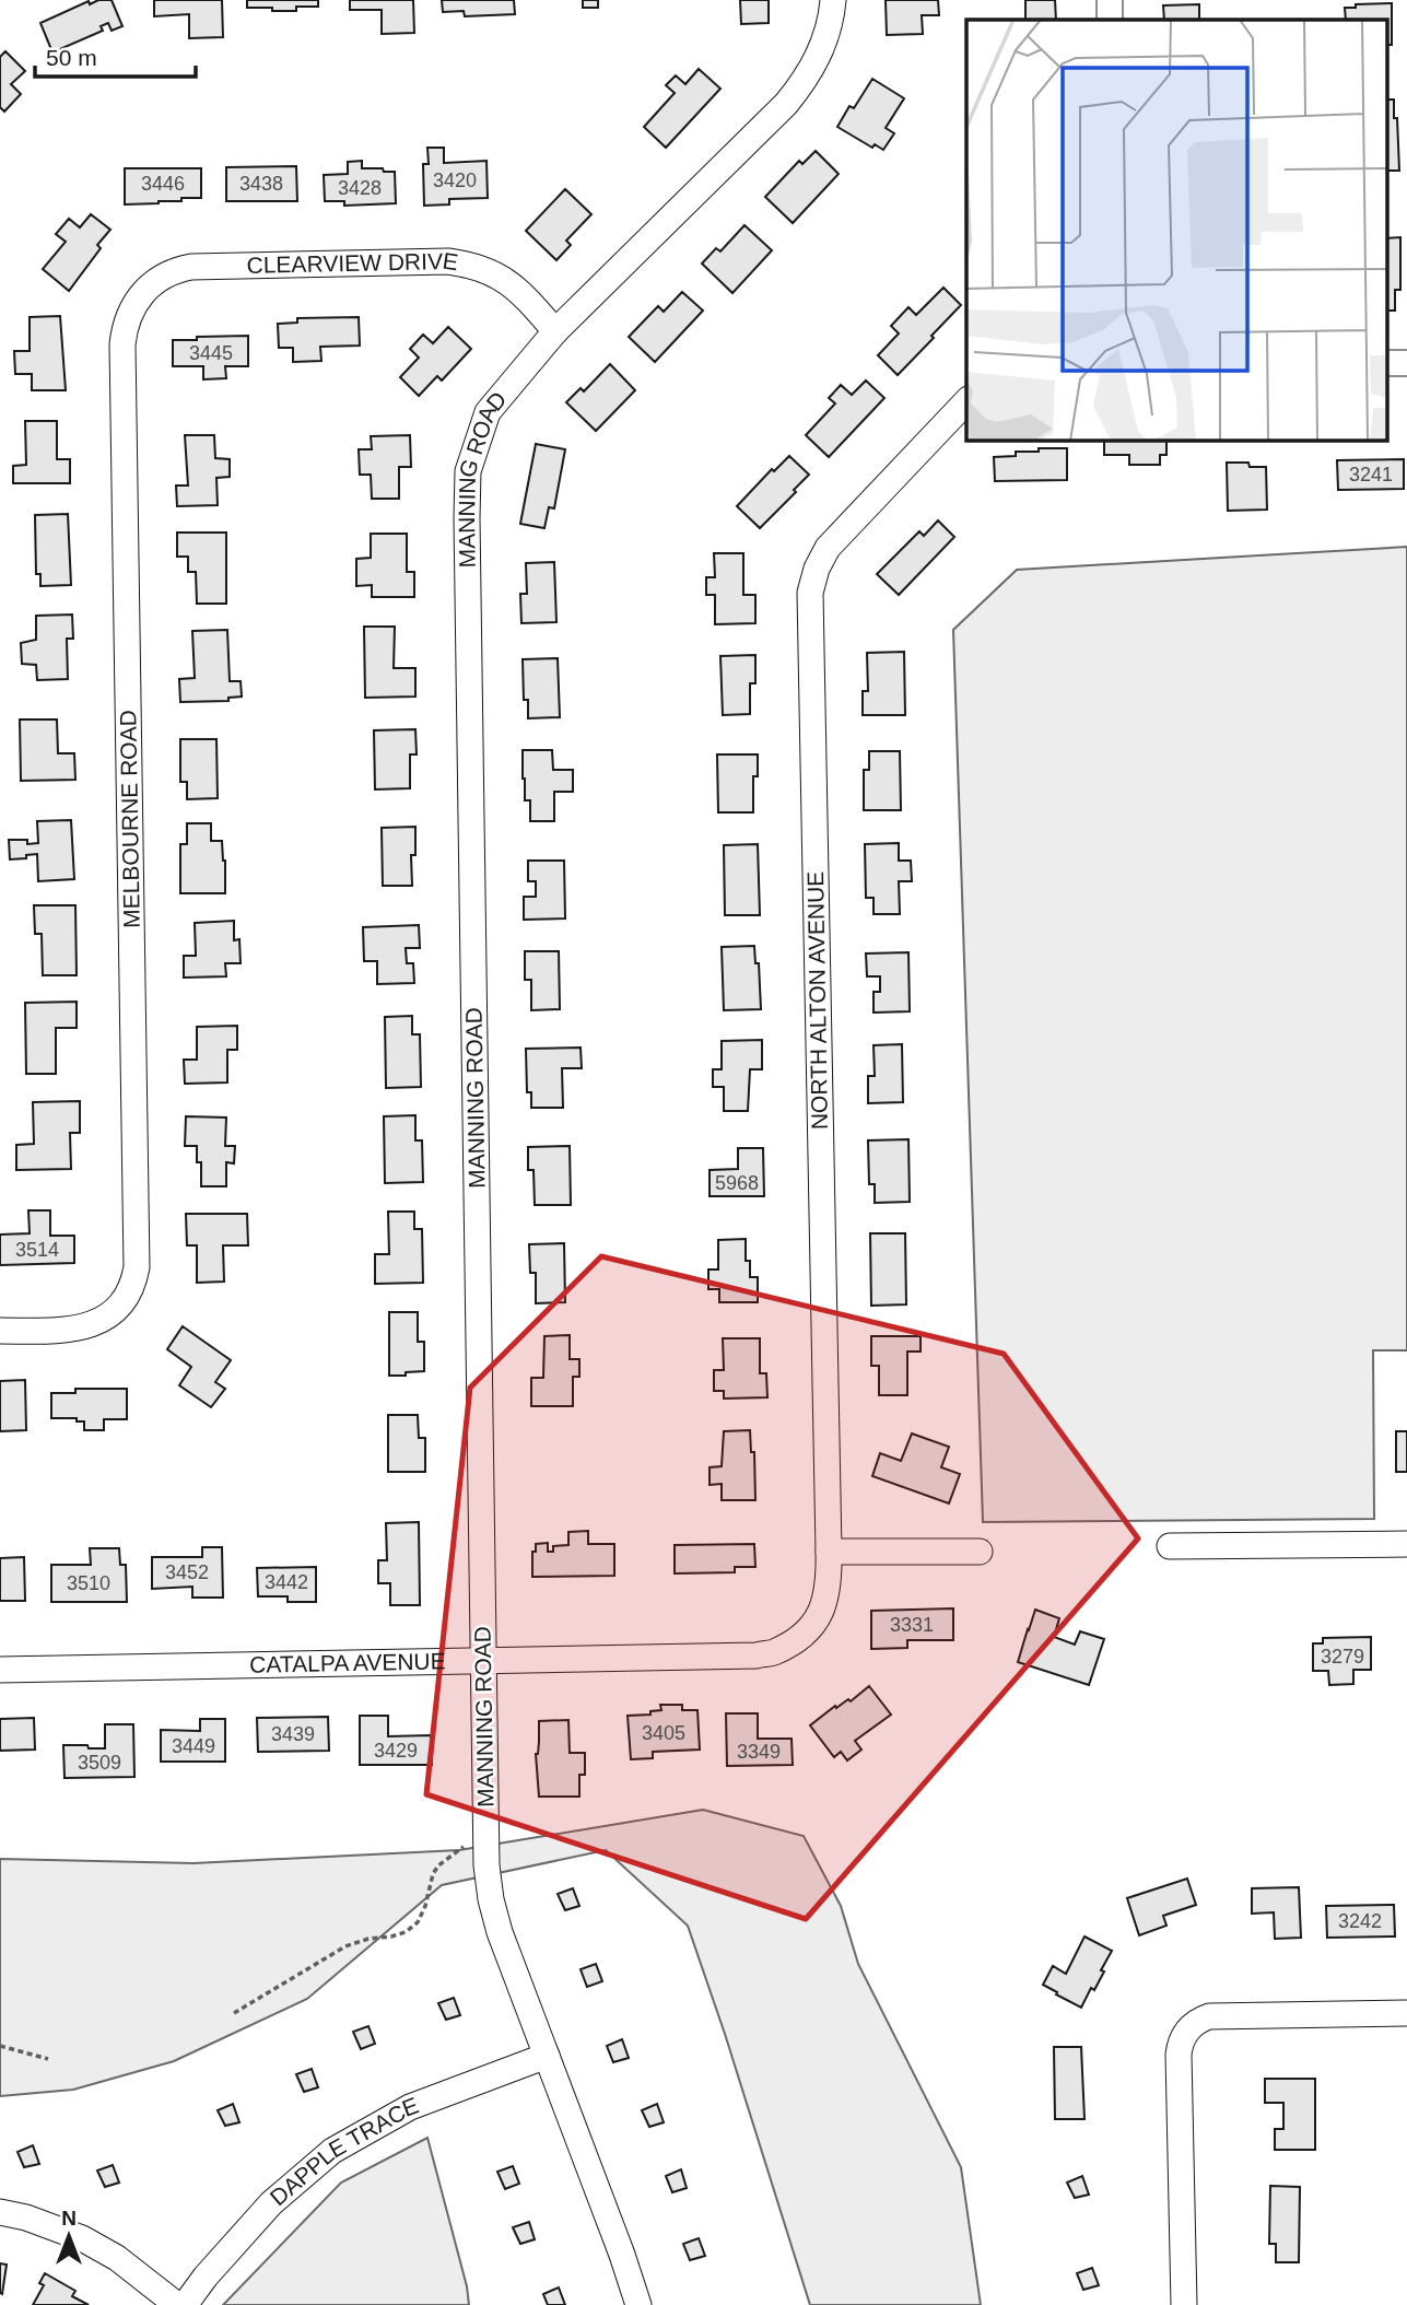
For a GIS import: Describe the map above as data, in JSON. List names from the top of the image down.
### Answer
{
  "streets": {
    "street": [
      "CLEARVIEW DRIVE",
      "MANNING ROAD",
      "MELBOURNE ROAD",
      "NORTH ALTON AVENUE",
      "CATALPA AVENUE",
      "DAPPLE TRACE"
    ]
  },
  "crossings": [
    ["CLEARVIEW DRIVE", "MANNING ROAD"],
    ["CLEARVIEW DRIVE", "MELBOURNE ROAD"],
    ["MANNING ROAD", "CATALPA AVENUE"],
    ["MANNING ROAD", "DAPPLE TRACE"],
    ["NORTH ALTON AVENUE", "CATALPA AVENUE"]
  ],
  "house_numbers": [
    "3420",
    "3446",
    "3438",
    "3428",
    "3445",
    "3241",
    "5968",
    "3514",
    "3452",
    "3442",
    "3510",
    "3331",
    "3279",
    "3405",
    "3439",
    "3449",
    "3429",
    "3349",
    "3509",
    "3242"
  ],
  "scale_bar": "50 m",
  "north": "top"
}
